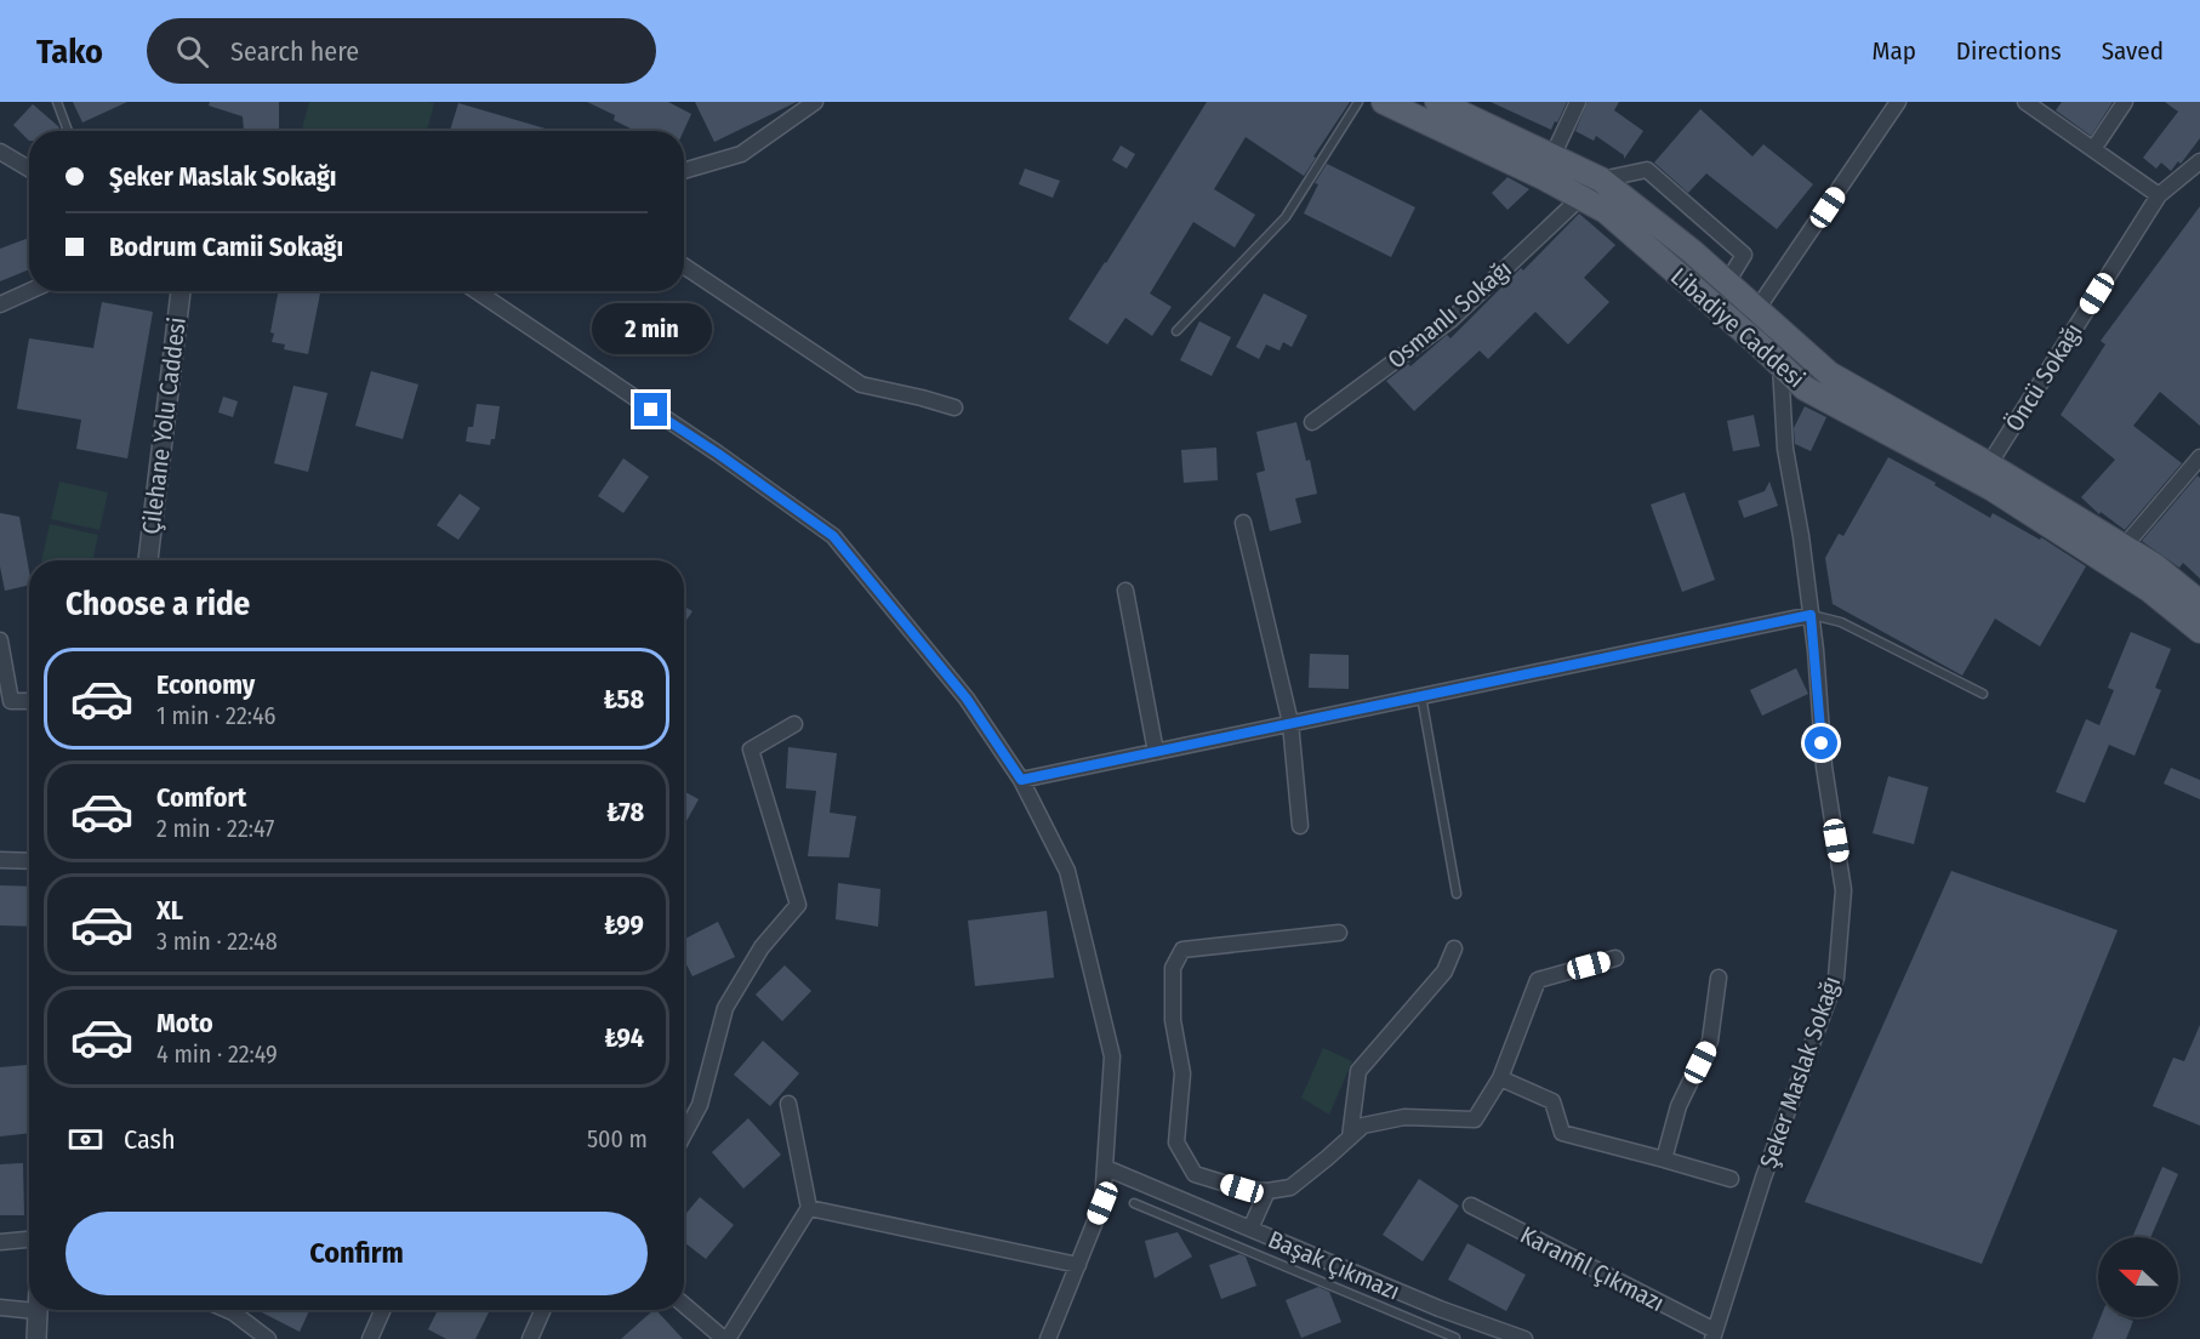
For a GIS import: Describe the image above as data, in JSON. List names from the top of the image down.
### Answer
{
  "streets": {
    "main road": ["Libadiye Caddesi"],
    "street": [
      "Osmanlı Sokağı",
      "Öncü Sokağı",
      "Çilehane Yolu Caddesi",
      "Şeker Maslak Sokağı",
      "Başak Çıkmazı",
      "Karanfil Çıkmazı"
    ]
  },
  "crossings": [
    ["Osmanlı Sokağı", "Libadiye Caddesi"],
    ["Libadiye Caddesi", "Öncü Sokağı"],
    ["Libadiye Caddesi", "Şeker Maslak Sokağı"],
    ["Şeker Maslak Sokağı", "Karanfil Çıkmazı"]
  ],
  "north": "left",
  "page": {
    "header": "Tako",
    "search": "Search here",
    "nav": ["Map", "Directions", "Saved"],
    "banner": ["Şeker Maslak Sokağı", "Bodrum Camii Sokağı"],
    "bubble": "2 min",
    "heading": "Choose a ride",
    "list": [
      {
        "name": "Economy",
        "note": "1 min · 22:46",
        "value": "₺58"
      },
      {
        "name": "Comfort",
        "note": "2 min · 22:47",
        "value": "₺78"
      },
      {
        "name": "XL",
        "note": "3 min · 22:48",
        "value": "₺99"
      },
      {
        "name": "Moto",
        "note": "4 min · 22:49",
        "value": "₺94"
      }
    ],
    "pay": ["Cash", "500 m"],
    "buttons": "Confirm"
  }
}
